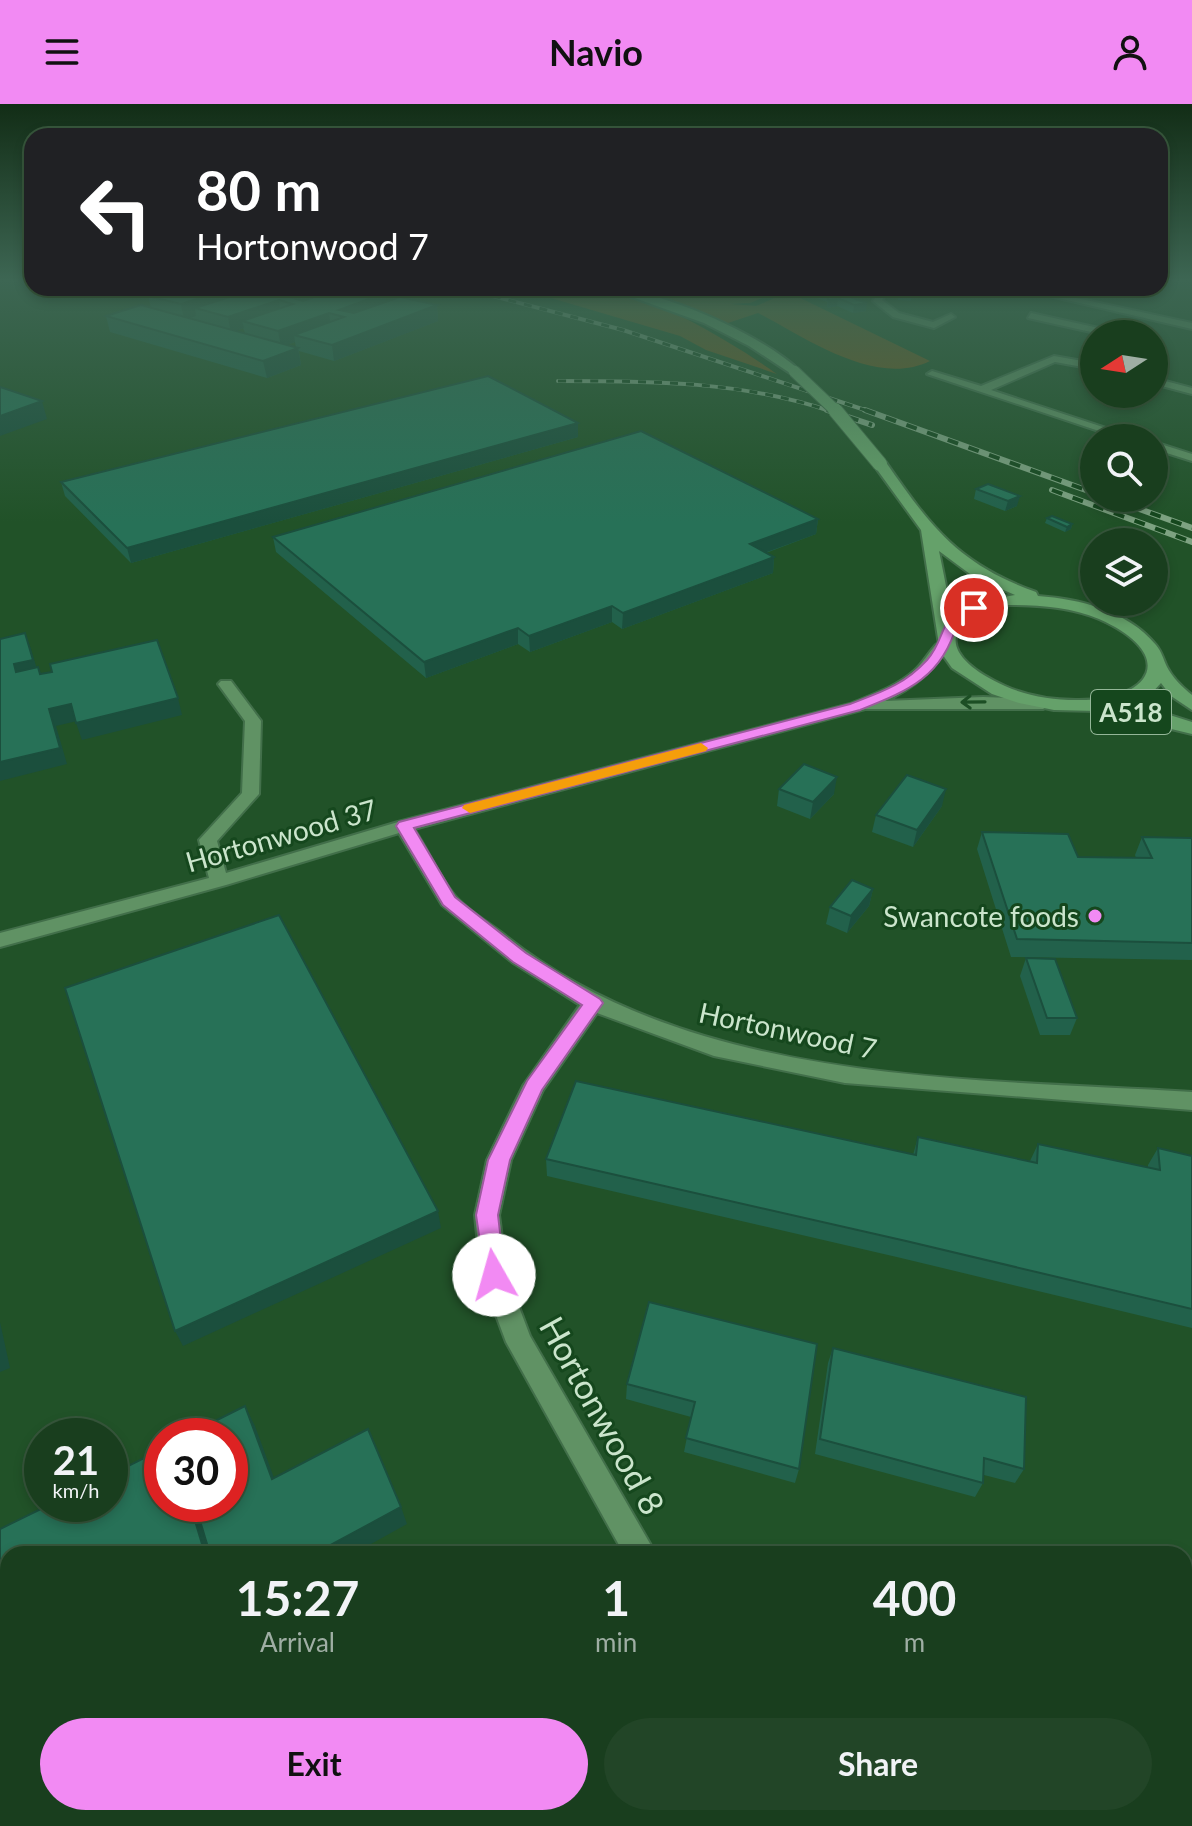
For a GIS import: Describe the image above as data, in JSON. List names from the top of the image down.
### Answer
{
  "streets": {
    "highway": ["A518"],
    "street": ["Hortonwood 37", "Hortonwood 7", "Hortonwood 8"]
  },
  "crossings": [
    ["A518", "Hortonwood 37"],
    ["Hortonwood 37", "Hortonwood 7"],
    ["Hortonwood 7", "Hortonwood 8"]
  ],
  "places": ["Swancote foods"],
  "north": "left",
  "page": {
    "header": "Navio",
    "turn": ["80 m", "Hortonwood 7"],
    "speed": "21 km/h",
    "limit": "30",
    "eta": [
      "15:27",
      "Arrival",
      "1",
      "min",
      "400",
      "m"
    ],
    "buttons": ["Exit", "Share"]
  }
}
